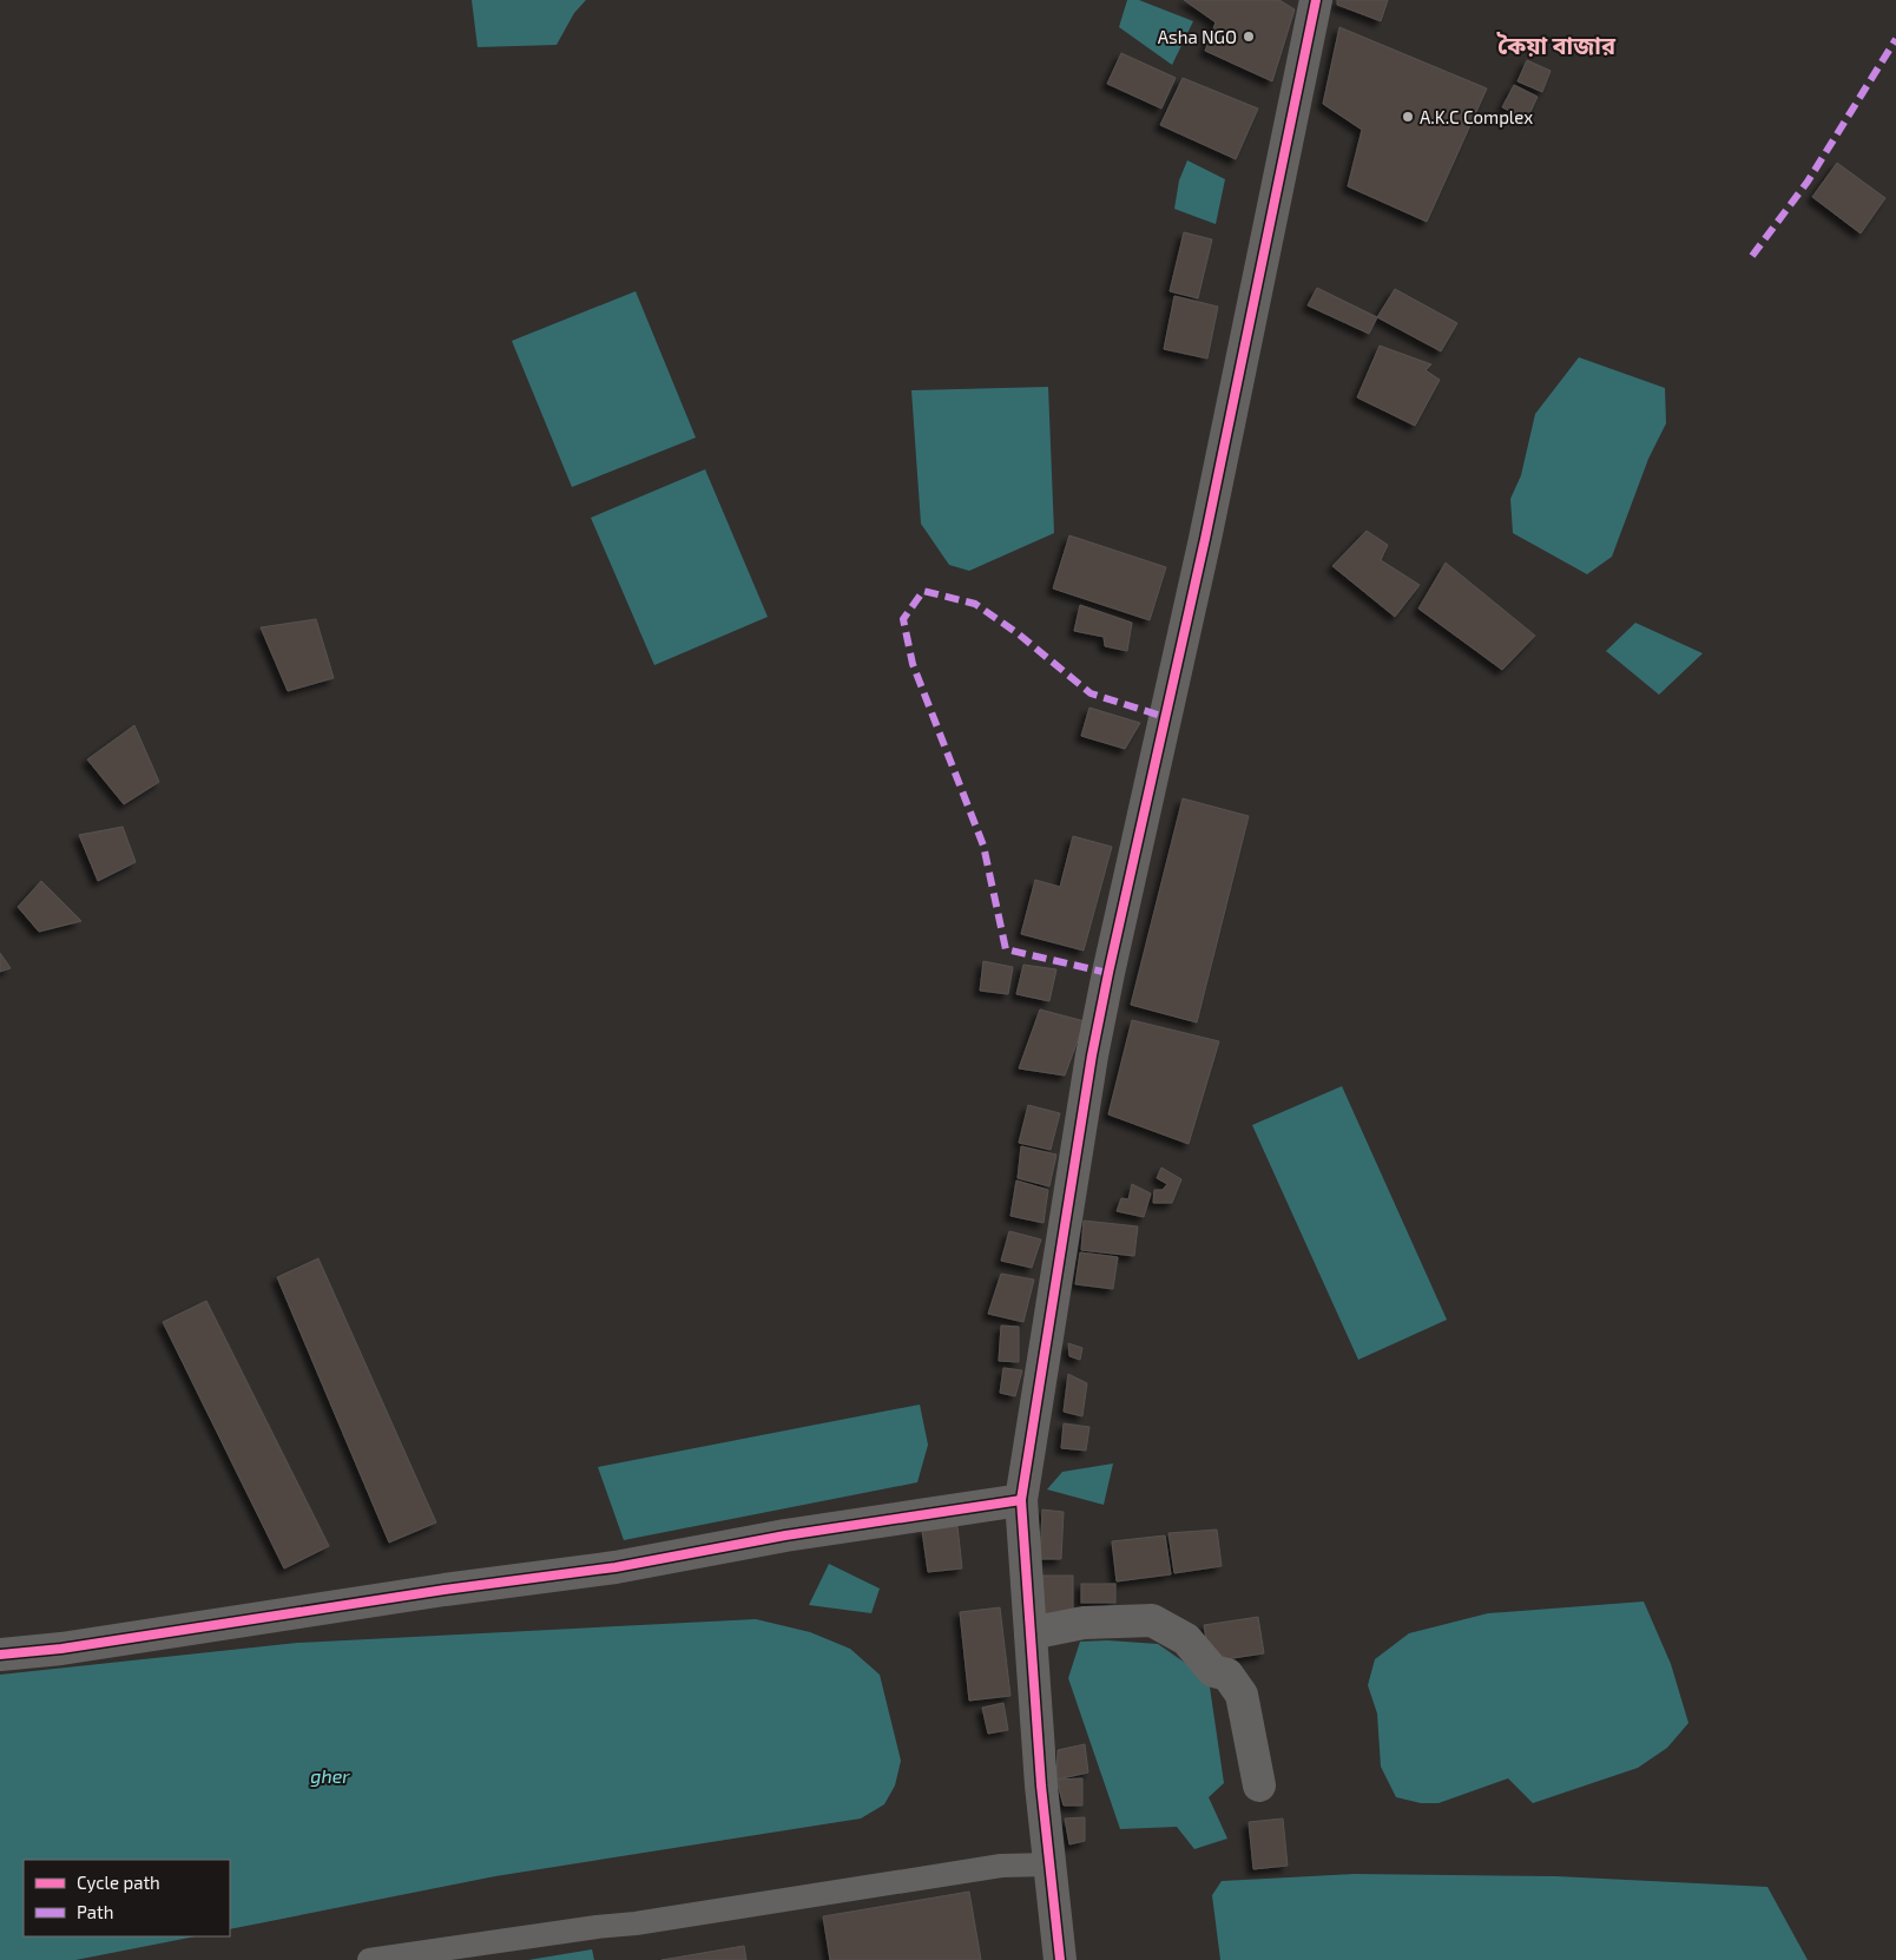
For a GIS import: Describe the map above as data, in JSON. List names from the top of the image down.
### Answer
{
  "districts": ["কৈয়া বাজার"],
  "water": ["gher"],
  "places": ["Asha NGO", "A.K.C Complex"],
  "legend": ["Cycle path", "Path"]
}
